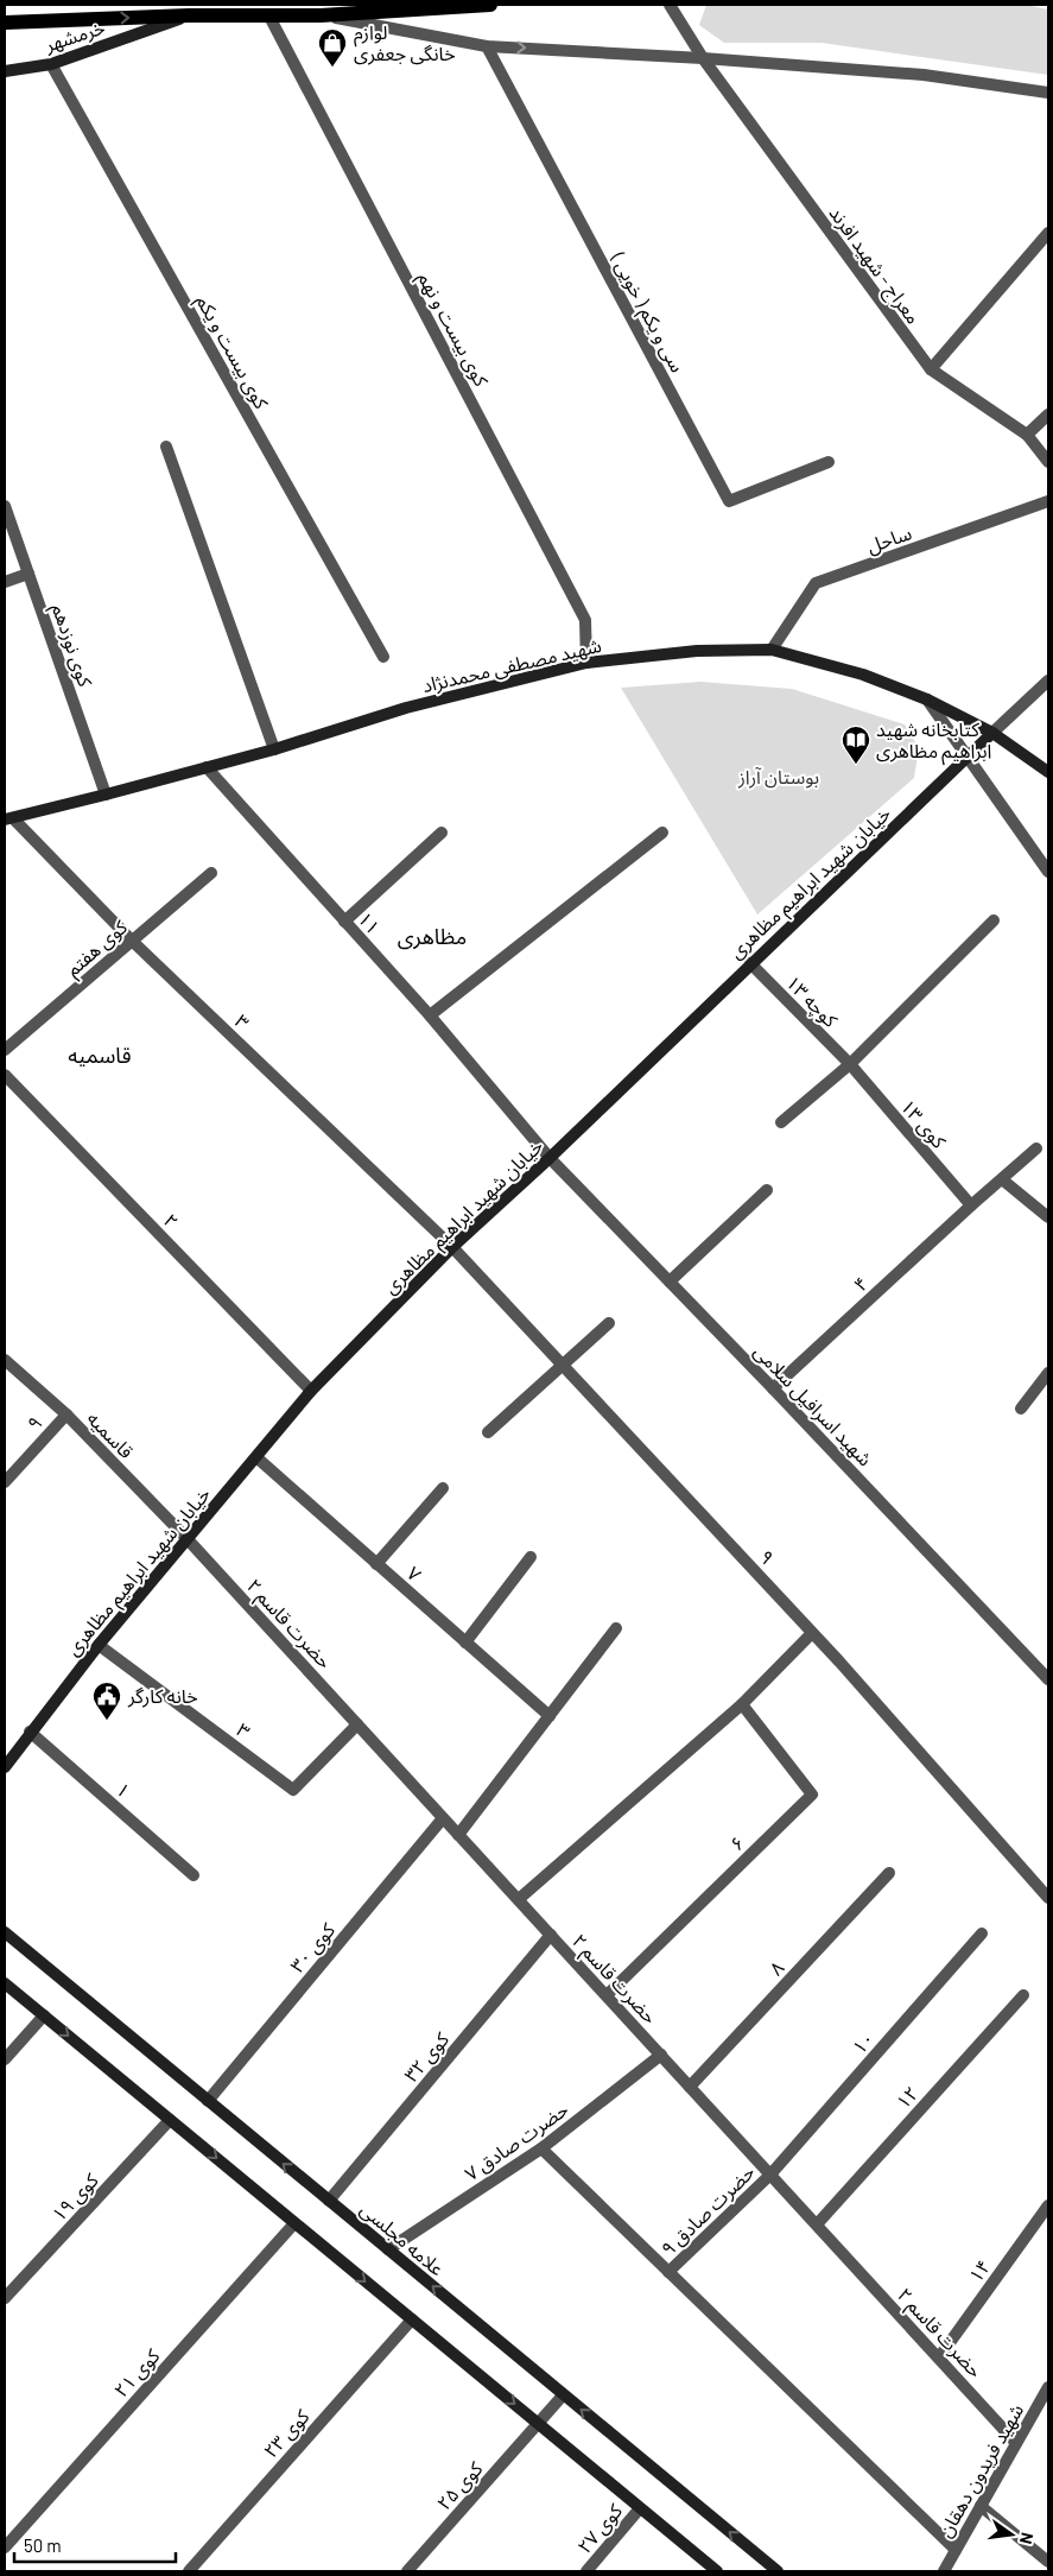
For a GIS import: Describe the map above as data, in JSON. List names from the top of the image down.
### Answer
{
  "streets": {
    "main road": [
      "خرمشهر",
      "شهید مصطفی محمدنژاد",
      "خیابان شهید ابراهیم مظاهری",
      "علامه مجلسی"
    ],
    "street": [
      "معراج - شهید افرند",
      "سی و یکم ( خویی )",
      "کوی بیست و نهم",
      "کوی بیست و یکم",
      "ساحل",
      "کوی نوزدهم",
      "۱۱",
      "کوی هفتم",
      "کوچه ۱۳",
      "۳",
      "کوی ۱۳",
      "۲",
      "۴",
      "شهید اسرافیل سلامی",
      "۹",
      "قاسمیه",
      "۷",
      "۲ حضرت قاسم",
      "۱",
      "۶",
      "کوی ۳۰",
      "۸",
      "۱۰",
      "کوی ۳۲",
      "۱۲",
      "۷ حضرت صادق",
      "کوی ۱۹",
      "۹ حضرت صادق",
      "۱۴",
      "کوی ۲۱",
      "کوی ۲۳",
      "شهید فریدون دهقان",
      "کوی ۲۵",
      "کوی ۲۷"
    ]
  },
  "crossings": [
    ["خرمشهر", "کوی بیست و یکم"],
    ["کوی بیست و نهم", "شهید مصطفی محمدنژاد"],
    ["ساحل", "شهید مصطفی محمدنژاد"],
    ["کوی نوزدهم", "شهید مصطفی محمدنژاد"],
    ["شهید مصطفی محمدنژاد", "خیابان شهید ابراهیم مظاهری"],
    ["شهید مصطفی محمدنژاد", "۱۱"],
    ["شهید مصطفی محمدنژاد", "۳"],
    ["خیابان شهید ابراهیم مظاهری", "۱۱"],
    ["خیابان شهید ابراهیم مظاهری", "کوچه ۱۳"],
    ["خیابان شهید ابراهیم مظاهری", "۳"],
    ["خیابان شهید ابراهیم مظاهری", "۲"],
    ["خیابان شهید ابراهیم مظاهری", "شهید اسرافیل سلامی"],
    ["خیابان شهید ابراهیم مظاهری", "۹"],
    ["خیابان شهید ابراهیم مظاهری", "قاسمیه"],
    ["خیابان شهید ابراهیم مظاهری", "۷"],
    ["خیابان شهید ابراهیم مظاهری", "۲ حضرت قاسم"],
    ["خیابان شهید ابراهیم مظاهری", "۱"],
    ["۱۱", "شهید اسرافیل سلامی"],
    ["کوی هفتم", "۳"],
    ["کوچه ۱۳", "کوی ۱۳"],
    ["۳", "۹"],
    ["۳", "۲ حضرت قاسم"],
    ["کوی ۱۳", "۴"],
    ["۴", "شهید اسرافیل سلامی"],
    ["۹", "قاسمیه"],
    ["قاسمیه", "۲ حضرت قاسم"],
    ["۲ حضرت قاسم", "۶"],
    ["۲ حضرت قاسم", "کوی ۳۰"],
    ["۲ حضرت قاسم", "۸"],
    ["۲ حضرت قاسم", "۱۰"],
    ["۲ حضرت قاسم", "کوی ۳۲"],
    ["۲ حضرت قاسم", "۱۲"],
    ["۲ حضرت قاسم", "۷ حضرت صادق"],
    ["۲ حضرت قاسم", "۹ حضرت صادق"],
    ["۲ حضرت قاسم", "۱۴"],
    ["۲ حضرت قاسم", "شهید فریدون دهقان"],
    ["کوی ۳۰", "علامه مجلسی"],
    ["۱۰", "۹ حضرت صادق"],
    ["کوی ۳۲", "علامه مجلسی"],
    ["۷ حضرت صادق", "علامه مجلسی"],
    ["علامه مجلسی", "کوی ۲۵"]
  ],
  "districts": ["مظاهری", "قاسمیه"],
  "parks": ["بوستان آراز"],
  "places": {
    "shop": ["لوازم خانگی جعفری"],
    "library": ["کتابخانه شهید ابراهیم مظاهری"],
    "public building": ["خانه کارگر"]
  },
  "scale_bar": "50 m",
  "north": "right"
}
